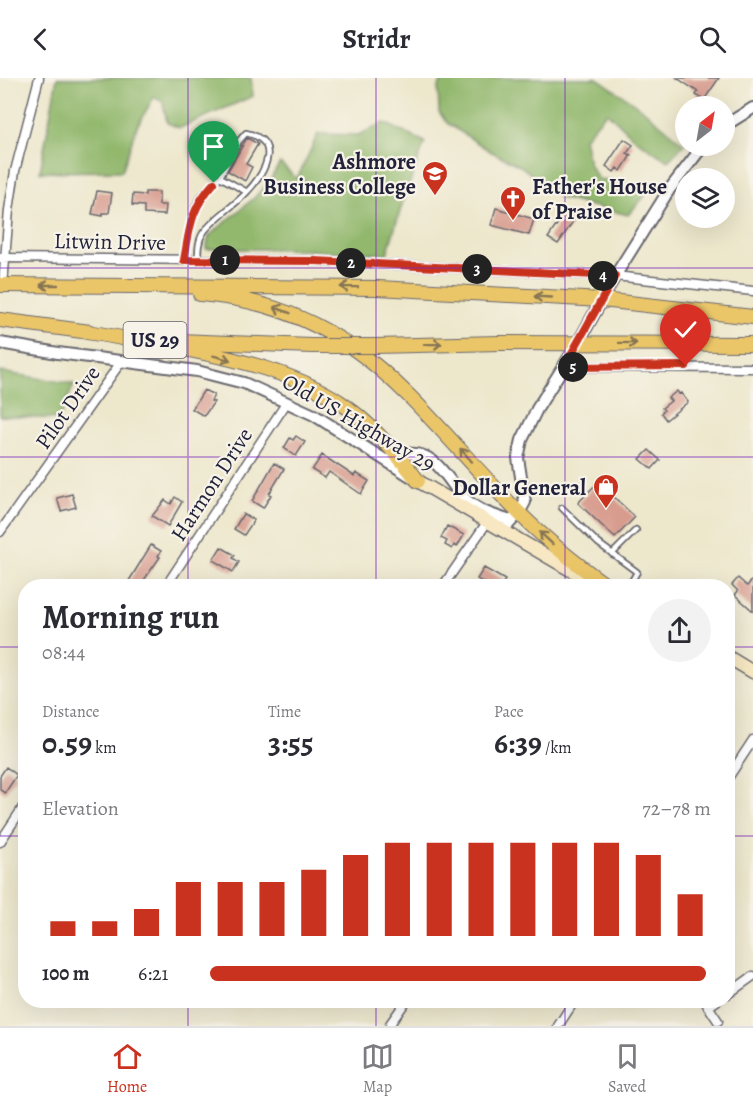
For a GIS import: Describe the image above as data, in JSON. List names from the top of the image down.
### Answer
{
  "streets": {
    "highway": ["US 29"],
    "main road": ["Old US Highway 29"],
    "street": ["Litwin Drive", "Pilot Drive", "Harmon Drive"]
  },
  "crossings": [
    ["Pilot Drive", "Old US Highway 29"],
    ["Old US Highway 29", "Harmon Drive"]
  ],
  "places": {
    "school or university": ["Ashmore Business College"],
    "church": ["Father's House of Praise"],
    "shop": ["Dollar General"]
  },
  "north": "top right",
  "page": {
    "header": "Stridr",
    "pins": [
      "1",
      "2",
      "3",
      "4",
      "5"
    ],
    "heading": ["Morning run", "08:44"],
    "stats": [
      ["Distance", "0.59 km"],
      ["Time", "3:55"],
      ["Pace", "6:39 /km"]
    ],
    "chart": ["Elevation", "72–78 m"],
    "list": [
      {
        "name": "100 m",
        "note": "6:21"
      }
    ],
    "tabs": ["Home", "Map", "Saved"]
  }
}
